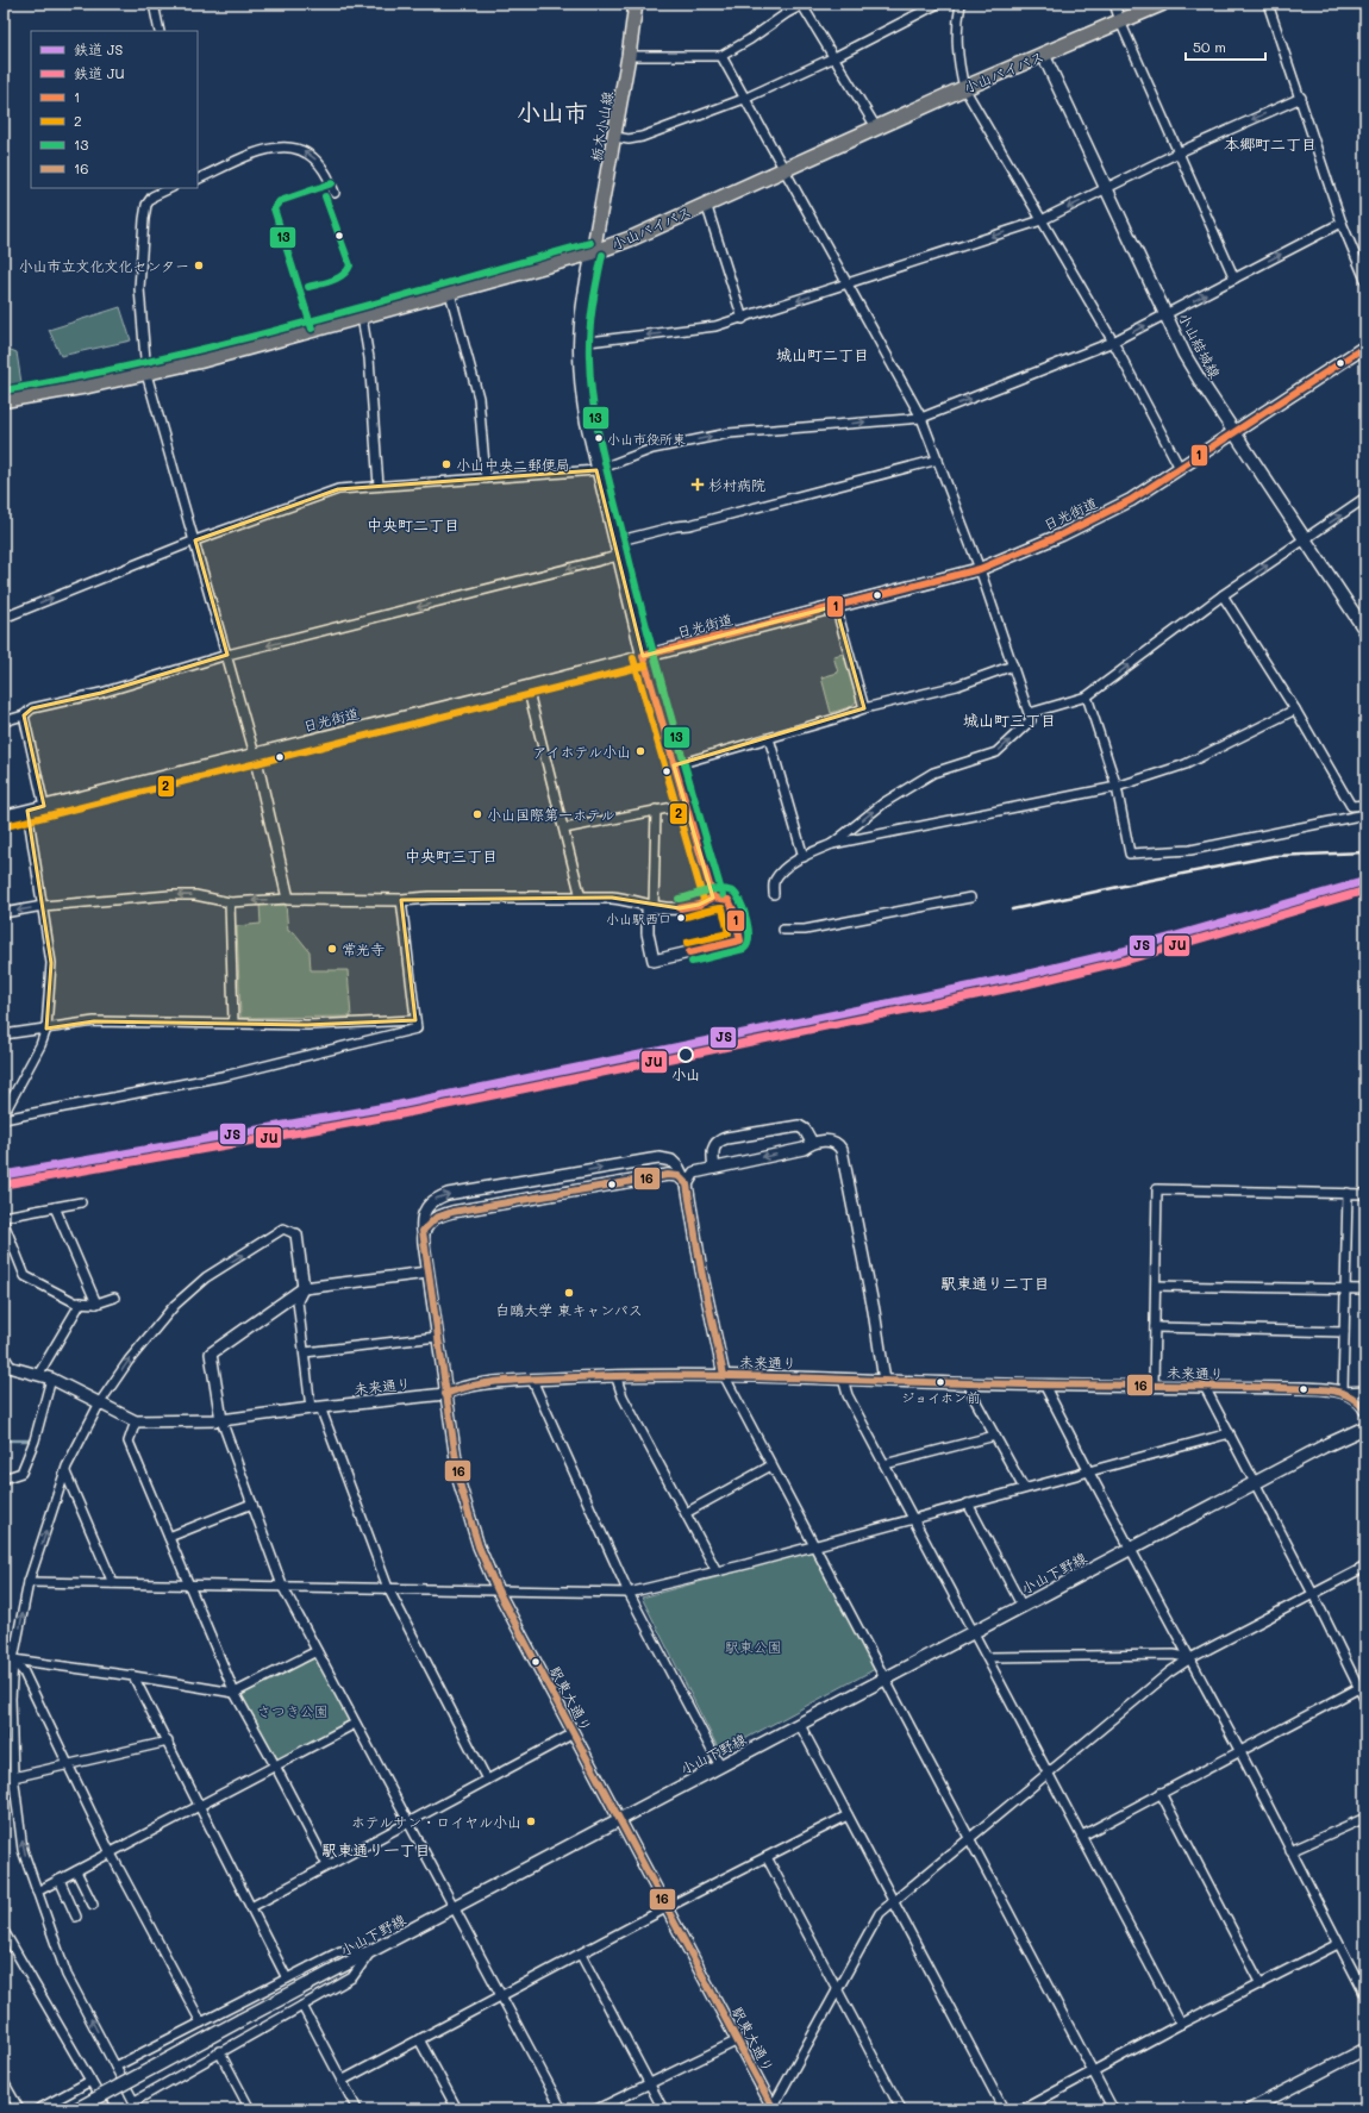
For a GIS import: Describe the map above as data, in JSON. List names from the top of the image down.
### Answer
{
  "streets": {
    "highway": ["小山バイパス"],
    "main road": [
      "栃木小山線",
      "小山結城線",
      "日光街道",
      "小山下野線"
    ],
    "street": ["未来通り", "駅東大通り"]
  },
  "crossings": [
    ["小山バイパス", "栃木小山線"],
    ["小山バイパス", "小山結城線"],
    ["小山結城線", "日光街道"],
    ["未来通り", "駅東大通り"],
    ["小山下野線", "駅東大通り"]
  ],
  "districts": [
    "小山市",
    "本郷町二丁目",
    "城山町二丁目",
    "中央町二丁目",
    "城山町三丁目",
    "中央町三丁目",
    "駅東通り二丁目",
    "駅東通り一丁目"
  ],
  "parks": ["駅東公園", "さつき公園"],
  "places": {
    "other": [
      "小山市立文化文化センター",
      "小山市役所東",
      "小山中央二郵便局",
      "アイホテル小山",
      "小山国際第一ホテル",
      "小山駅西口",
      "常光寺",
      "小山",
      "白鴎大学 東キャンパス",
      "ジョイホン前",
      "ホテルサン・ロイヤル小山"
    ],
    "health": ["杉村病院"]
  },
  "lines": [
    "transit line 13",
    "transit line 1",
    "transit line 2",
    "rail line JS",
    "rail line JU",
    "transit line 16"
  ],
  "legend": [
    "鉄道 JS",
    "鉄道 JU",
    "1",
    "2",
    "13",
    "16"
  ],
  "scale_bar": "50 m"
}
